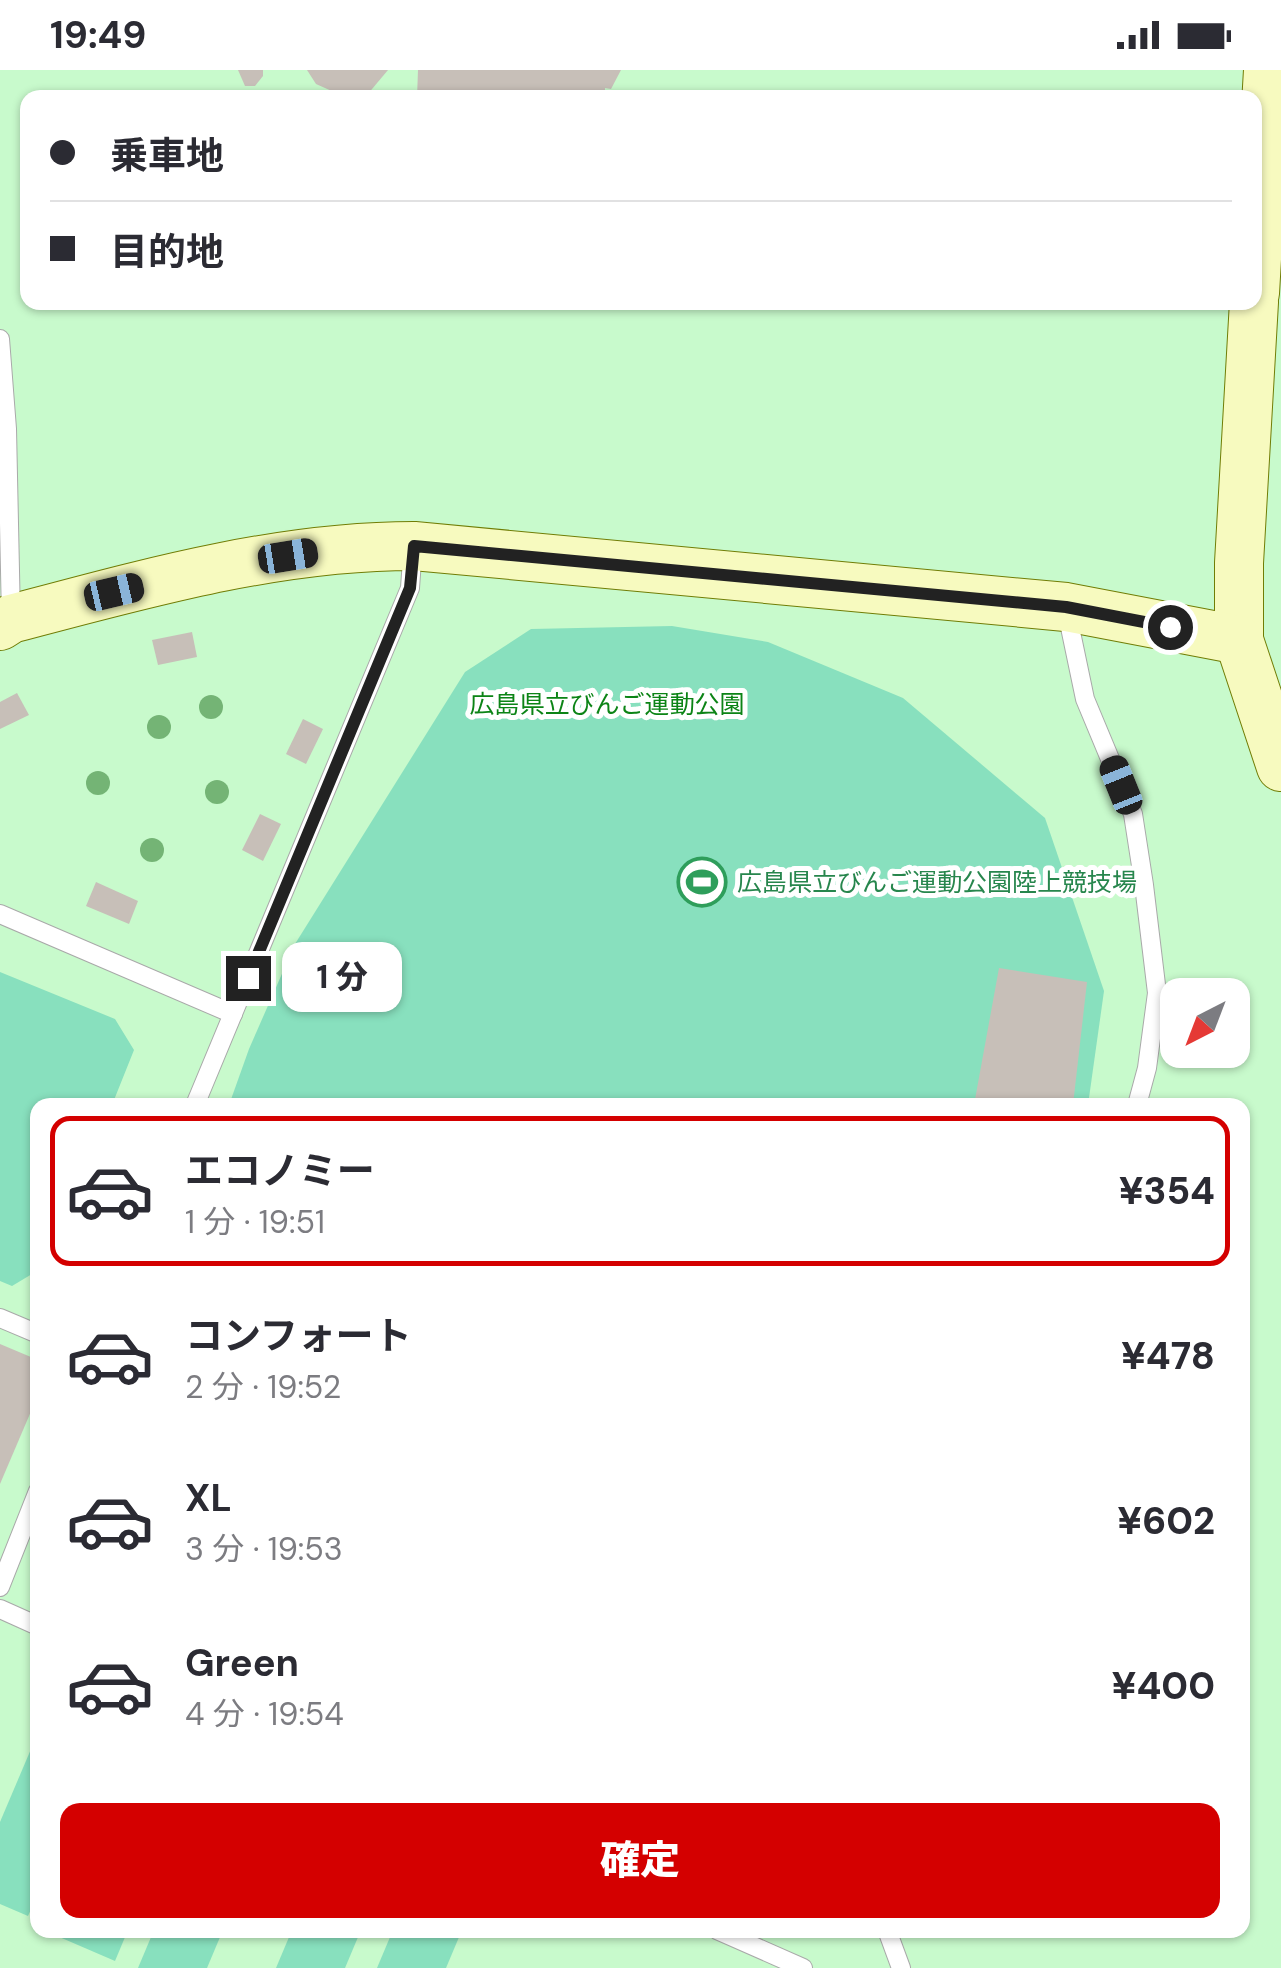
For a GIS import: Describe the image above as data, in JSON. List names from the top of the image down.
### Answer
{
  "parks": ["広島県立びんご運動公園"],
  "places": {
    "sports": ["広島県立びんご運動公園陸上競技場"]
  },
  "north": "bottom left",
  "page": {
    "status": "19:49",
    "banner": ["乗車地", "目的地"],
    "bubble": "1 分",
    "list": [
      {
        "name": "エコノミー",
        "note": "1 分 · 19:51",
        "value": "¥354"
      },
      {
        "name": "コンフォート",
        "note": "2 分 · 19:52",
        "value": "¥478"
      },
      {
        "name": "XL",
        "note": "3 分 · 19:53",
        "value": "¥602"
      },
      {
        "name": "Green",
        "note": "4 分 · 19:54",
        "value": "¥400"
      }
    ],
    "buttons": "確定"
  }
}
